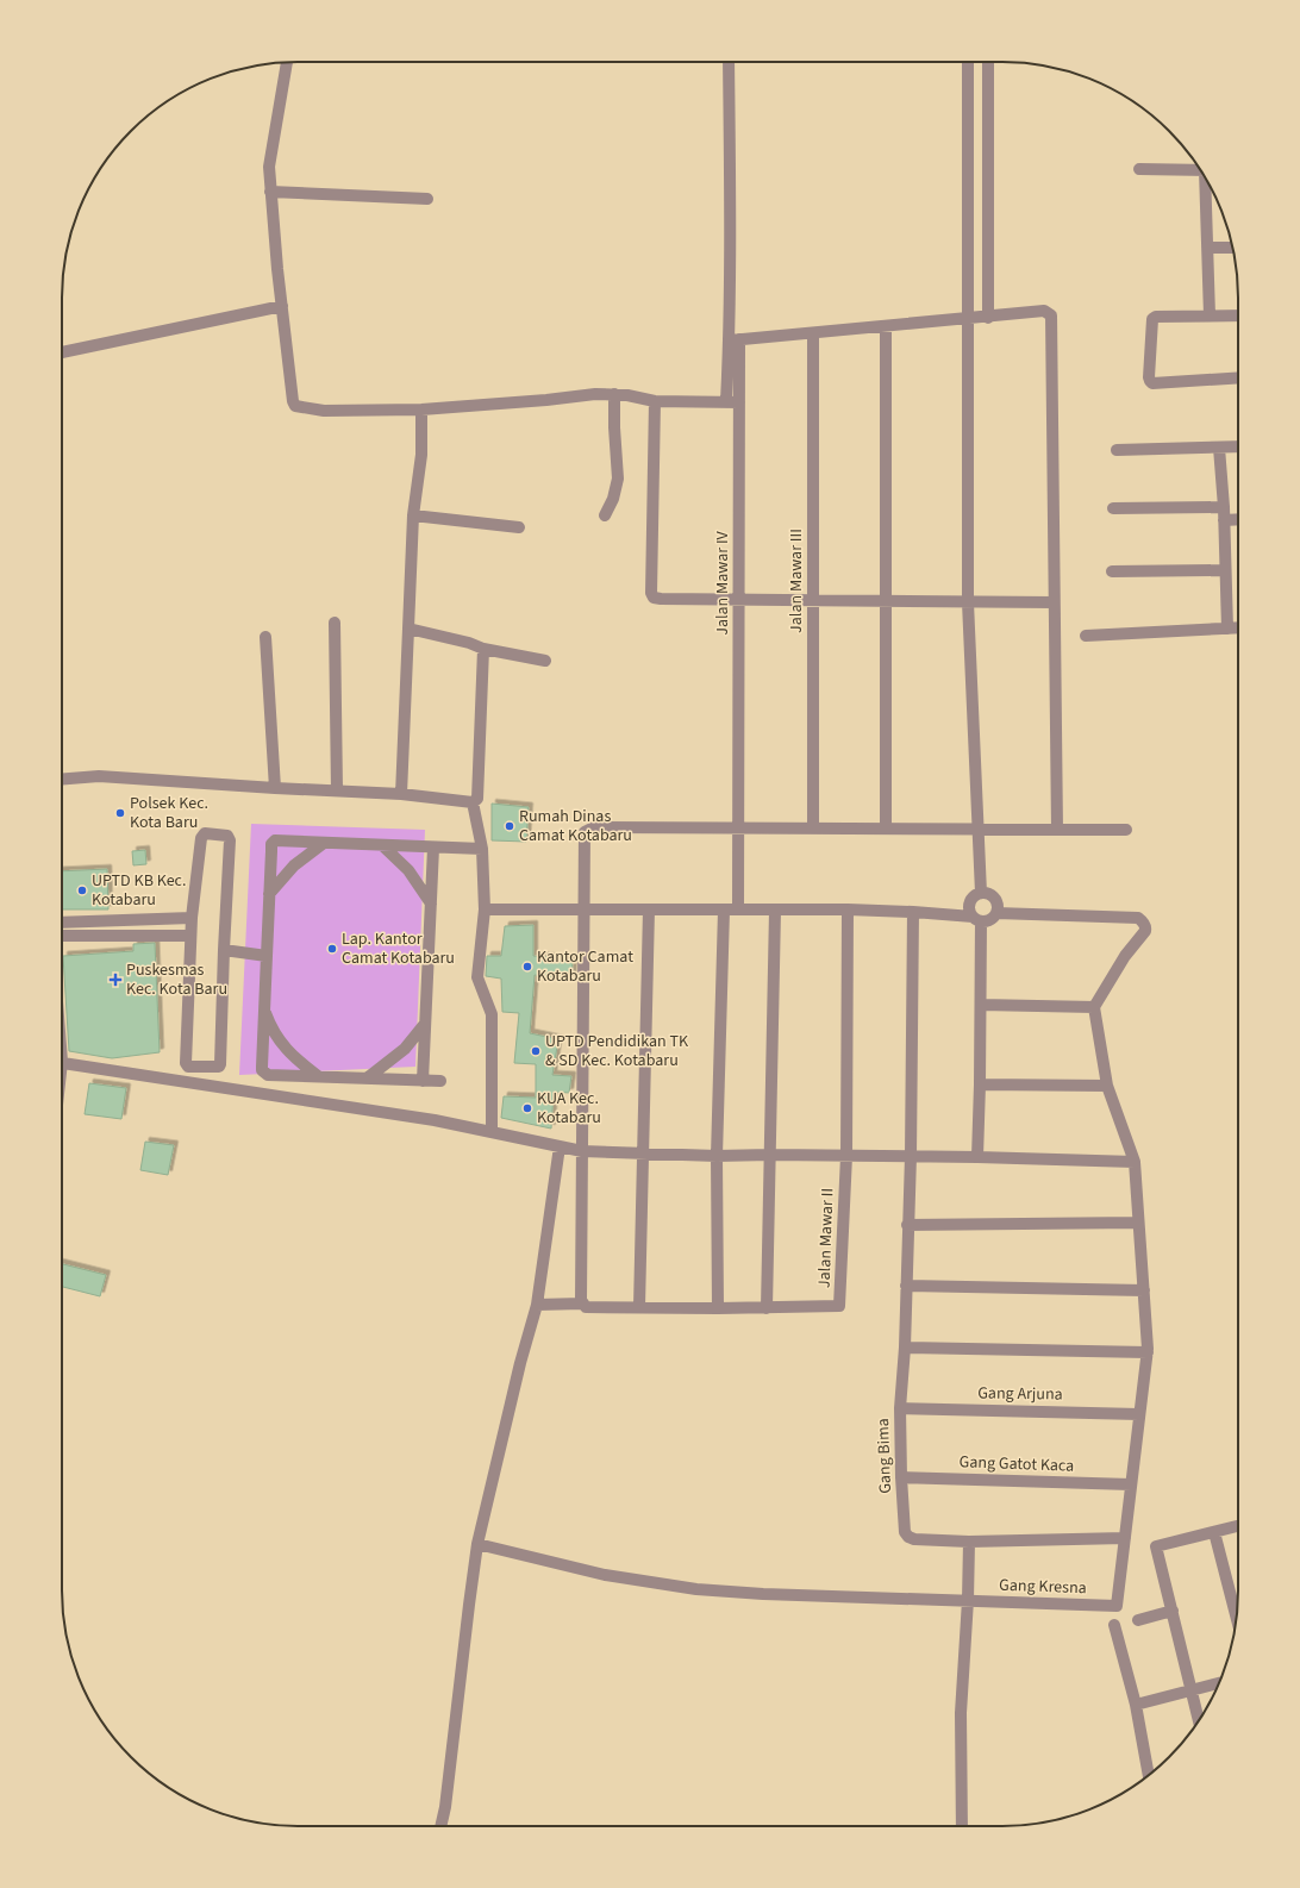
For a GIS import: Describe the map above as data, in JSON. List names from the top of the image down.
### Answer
{
  "streets": {
    "street": [
      "Jalan Mawar III",
      "Jalan Mawar IV",
      "Jalan Mawar II",
      "Gang Arjuna",
      "Gang Bima",
      "Gang Gatot Kaca",
      "Gang Kresna"
    ]
  },
  "crossings": [
    ["Gang Arjuna", "Gang Bima"],
    ["Gang Bima", "Gang Gatot Kaca"],
    ["Gang Bima", "Gang Kresna"]
  ],
  "places": {
    "other": [
      "Polsek Kec. Kota Baru",
      "Rumah Dinas Camat Kotabaru",
      "UPTD KB Kec. Kotabaru",
      "Lap. Kantor Camat Kotabaru",
      "Kantor Camat Kotabaru",
      "UPTD Pendidikan TK & SD Kec. Kotabaru",
      "KUA Kec. Kotabaru"
    ],
    "health": ["Puskesmas Kec. Kota Baru"]
  }
}
